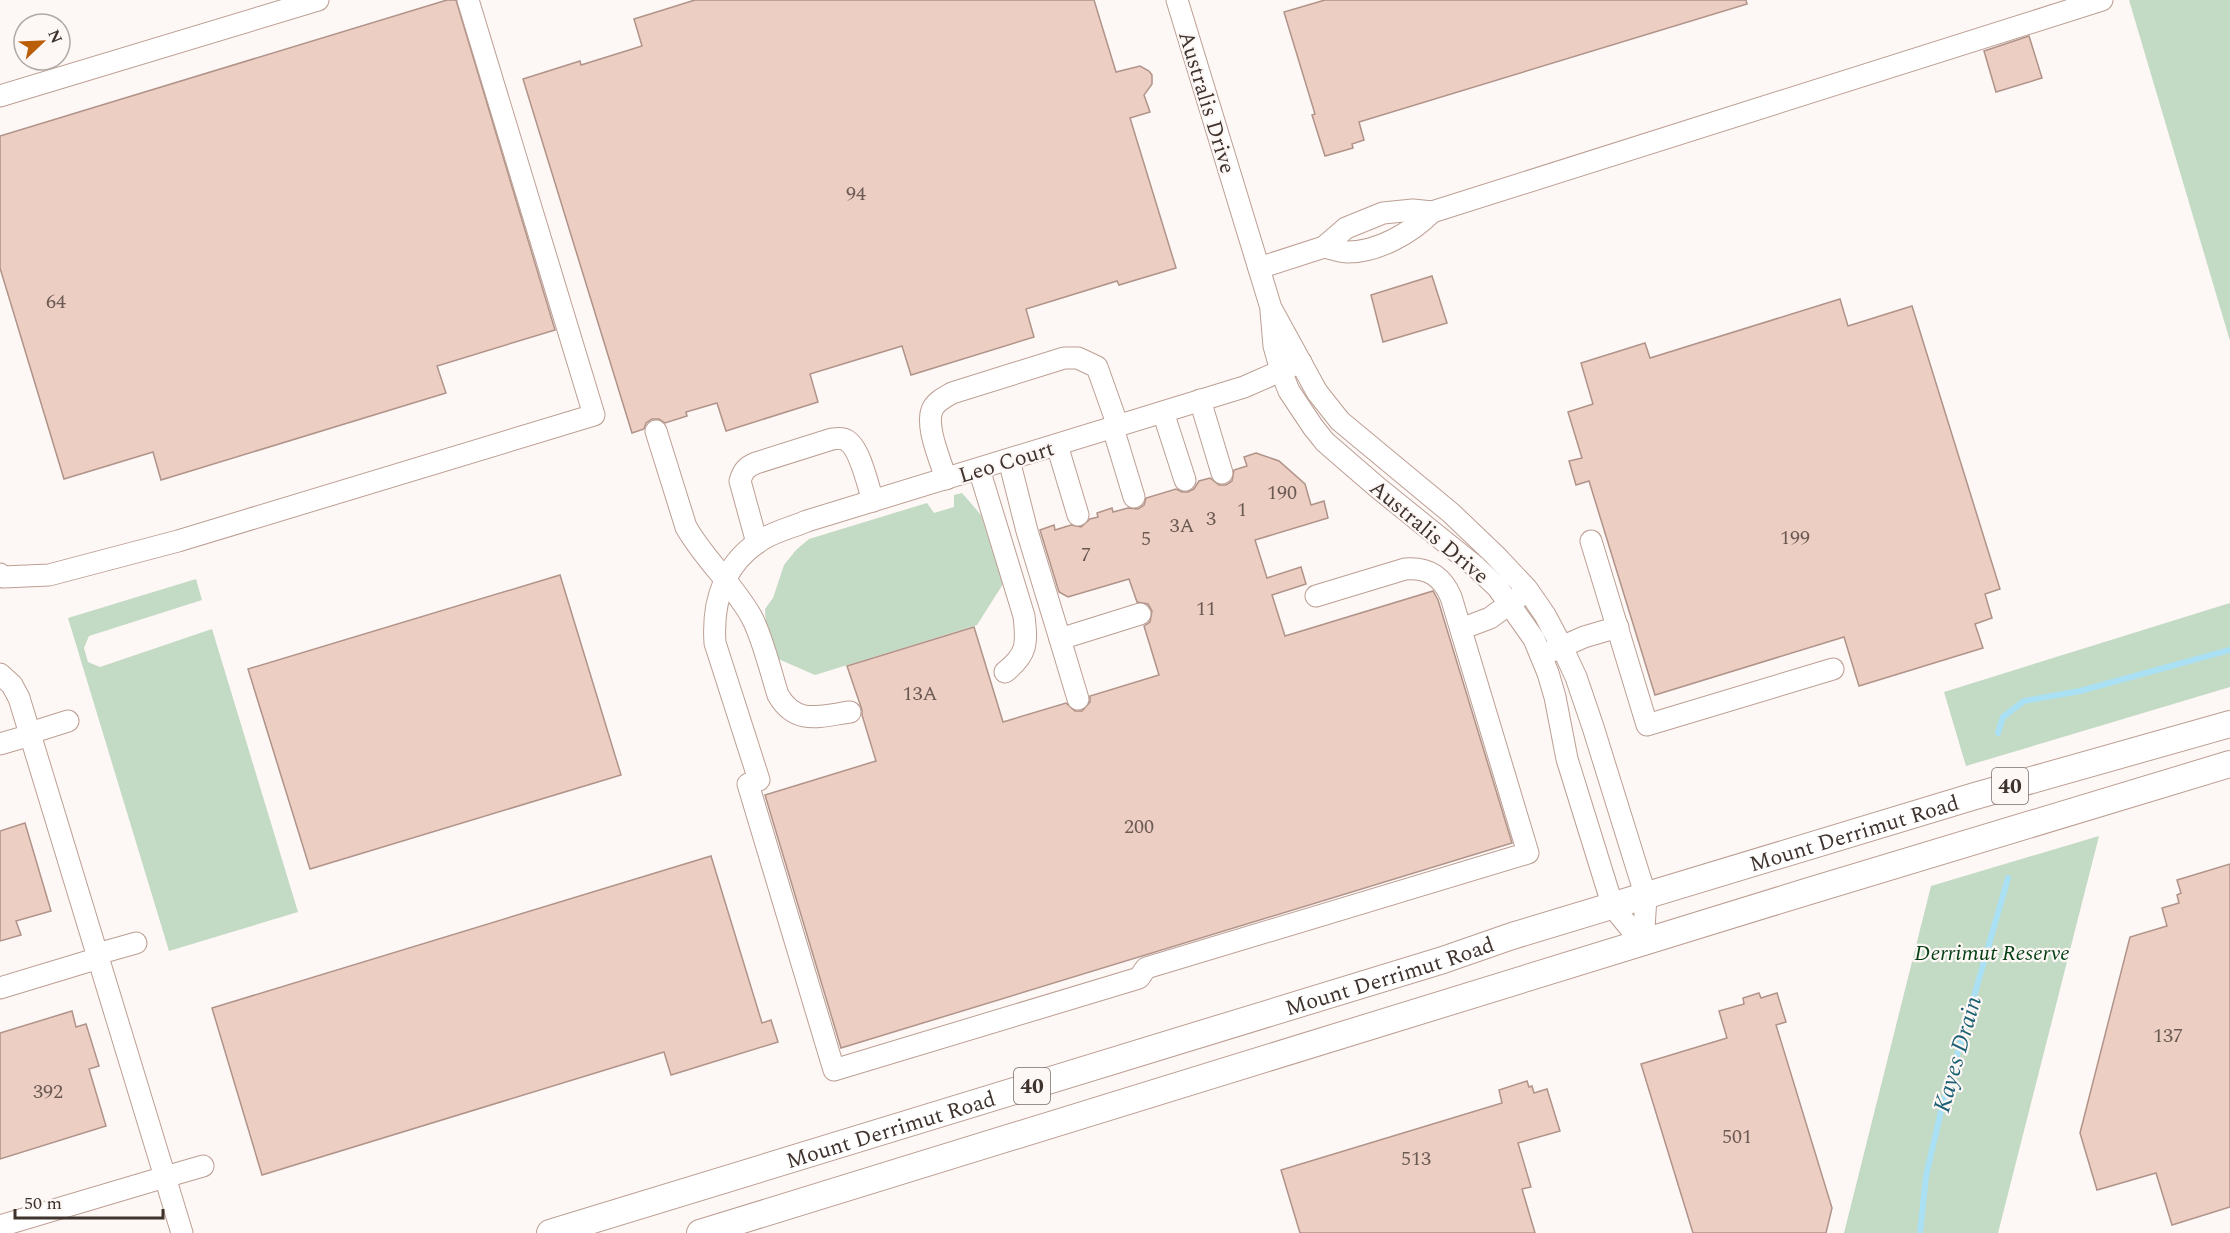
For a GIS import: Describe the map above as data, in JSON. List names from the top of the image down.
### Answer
{
  "streets": {
    "main road": ["40", "Mount Derrimut Road"],
    "street": ["Australis Drive", "Leo Court"]
  },
  "crossings": [
    ["Australis Drive", "Leo Court"],
    ["Australis Drive", "Mount Derrimut Road"]
  ],
  "water": ["Kayes Drain"],
  "parks": ["Derrimut Reserve"],
  "house_numbers": [
    "94",
    "64",
    "190",
    "1",
    "3",
    "3A",
    "199",
    "5",
    "7",
    "11",
    "13A",
    "200",
    "137",
    "392",
    "501",
    "513"
  ],
  "scale_bar": "50 m",
  "north": "top right"
}
